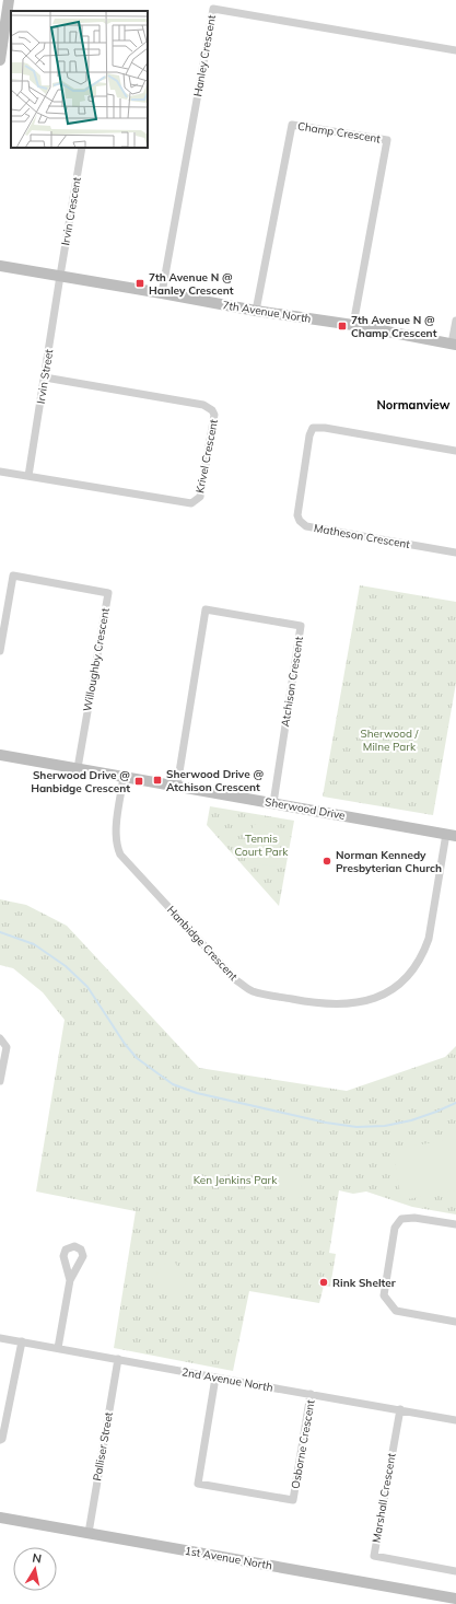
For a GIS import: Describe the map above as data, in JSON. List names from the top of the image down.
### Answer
{
  "streets": {
    "street": [
      "Hanley Crescent",
      "Champ Crescent",
      "Irvin Crescent",
      "7th Avenue North",
      "Irvin Street",
      "Krivel Crescent",
      "Matheson Crescent",
      "Willoughby Crescent",
      "Atchison Crescent",
      "Sherwood Drive",
      "Hanbidge Crescent",
      "2nd Avenue North",
      "Osborne Crescent",
      "Palliser Street",
      "Marshall Crescent",
      "1st Avenue North"
    ]
  },
  "crossings": [
    ["Hanley Crescent", "7th Avenue North"],
    ["Champ Crescent", "7th Avenue North"],
    ["Irvin Crescent", "7th Avenue North"],
    ["Irvin Crescent", "Irvin Street"],
    ["7th Avenue North", "Irvin Street"],
    ["Irvin Street", "Krivel Crescent"],
    ["Willoughby Crescent", "Sherwood Drive"],
    ["Atchison Crescent", "Sherwood Drive"],
    ["Sherwood Drive", "Hanbidge Crescent"],
    ["2nd Avenue North", "Osborne Crescent"],
    ["2nd Avenue North", "Palliser Street"],
    ["2nd Avenue North", "Marshall Crescent"],
    ["Palliser Street", "1st Avenue North"]
  ],
  "districts": ["Normanview"],
  "parks": ["Sherwood / Milne Park", "Tennis Court Park", "Ken Jenkins Park"],
  "places": {
    "transit": [
      "7th Avenue N @ Hanley Crescent",
      "7th Avenue N @ Champ Crescent",
      "Sherwood Drive @ Atchison Crescent",
      "Sherwood Drive @ Hanbidge Crescent"
    ],
    "other": ["Norman Kennedy Presbyterian Church", "Rink Shelter"]
  },
  "north": "top"
}
